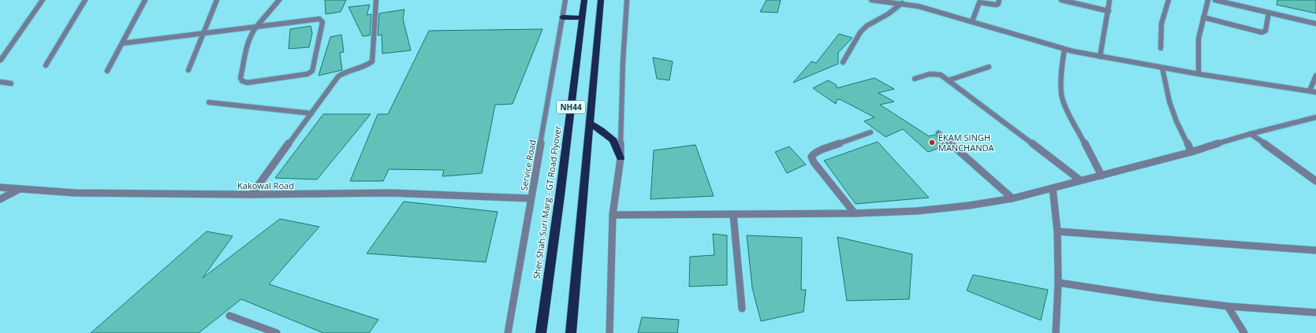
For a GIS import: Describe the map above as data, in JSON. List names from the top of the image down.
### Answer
{
  "streets": {
    "highway": ["NH44", "Sher Shah Suri Marg - GT Road Flyover"],
    "street": ["Service Road", "Kakowal Road"]
  },
  "crossings": [
    ["NH44", "Sher Shah Suri Marg - GT Road Flyover"],
    ["Service Road", "Kakowal Road"]
  ],
  "places": ["EKAM SINGH MANCHANDA"]
}
